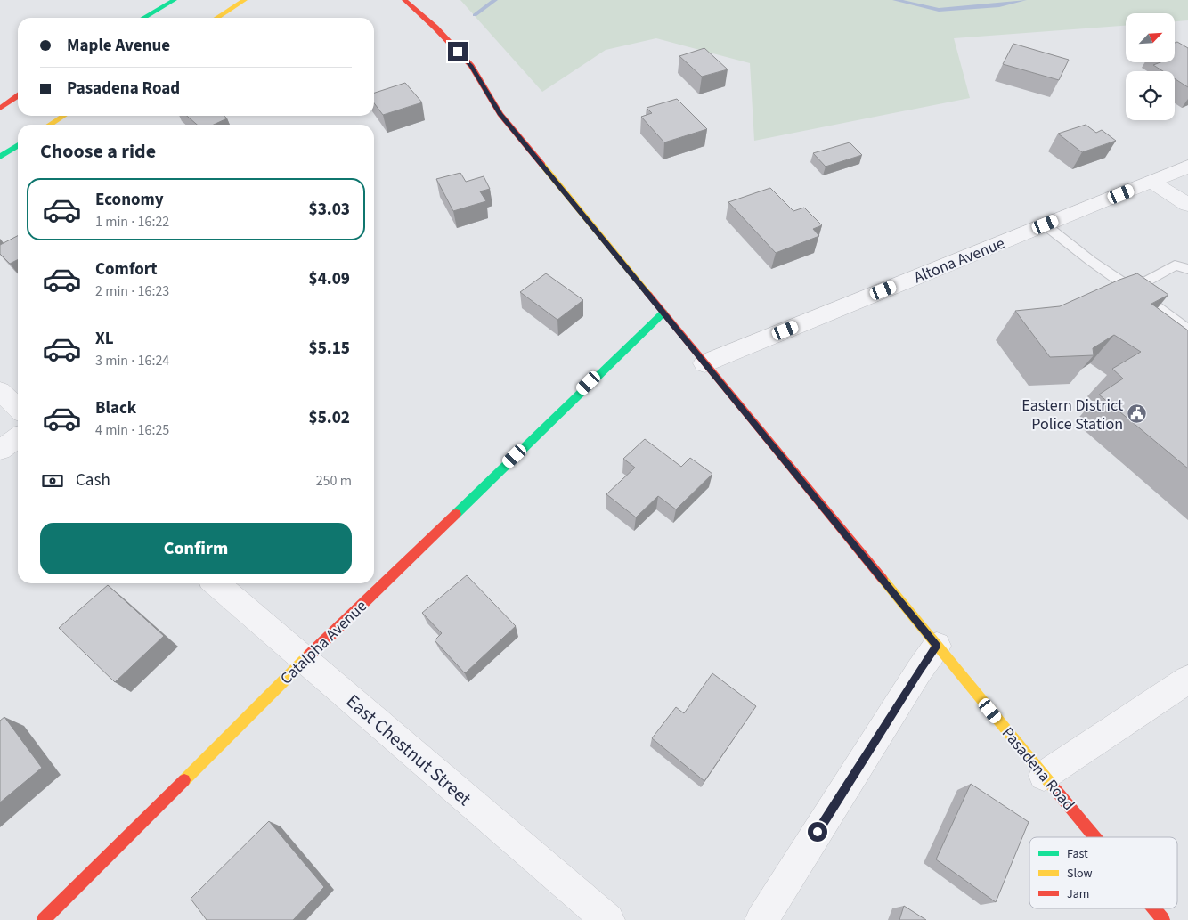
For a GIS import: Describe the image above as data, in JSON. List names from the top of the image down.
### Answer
{
  "streets": {
    "main road": ["Catalpha Avenue", "Pasadena Road"],
    "street": ["Altona Avenue", "East Chestnut Street"]
  },
  "crossings": [
    ["Altona Avenue", "Pasadena Road"],
    ["Catalpha Avenue", "East Chestnut Street"],
    ["Catalpha Avenue", "Pasadena Road"]
  ],
  "places": {
    "public building": ["Eastern District Police Station"]
  },
  "legend": ["Fast", "Slow", "Jam"],
  "north": "top right",
  "page": {
    "banner": ["Maple Avenue", "Pasadena Road"],
    "heading": "Choose a ride",
    "list": [
      {
        "name": "Economy",
        "note": "1 min · 16:22",
        "value": "$3.03"
      },
      {
        "name": "Comfort",
        "note": "2 min · 16:23",
        "value": "$4.09"
      },
      {
        "name": "XL",
        "note": "3 min · 16:24",
        "value": "$5.15"
      },
      {
        "name": "Black",
        "note": "4 min · 16:25",
        "value": "$5.02"
      }
    ],
    "pay": ["Cash", "250 m"],
    "buttons": "Confirm"
  }
}
